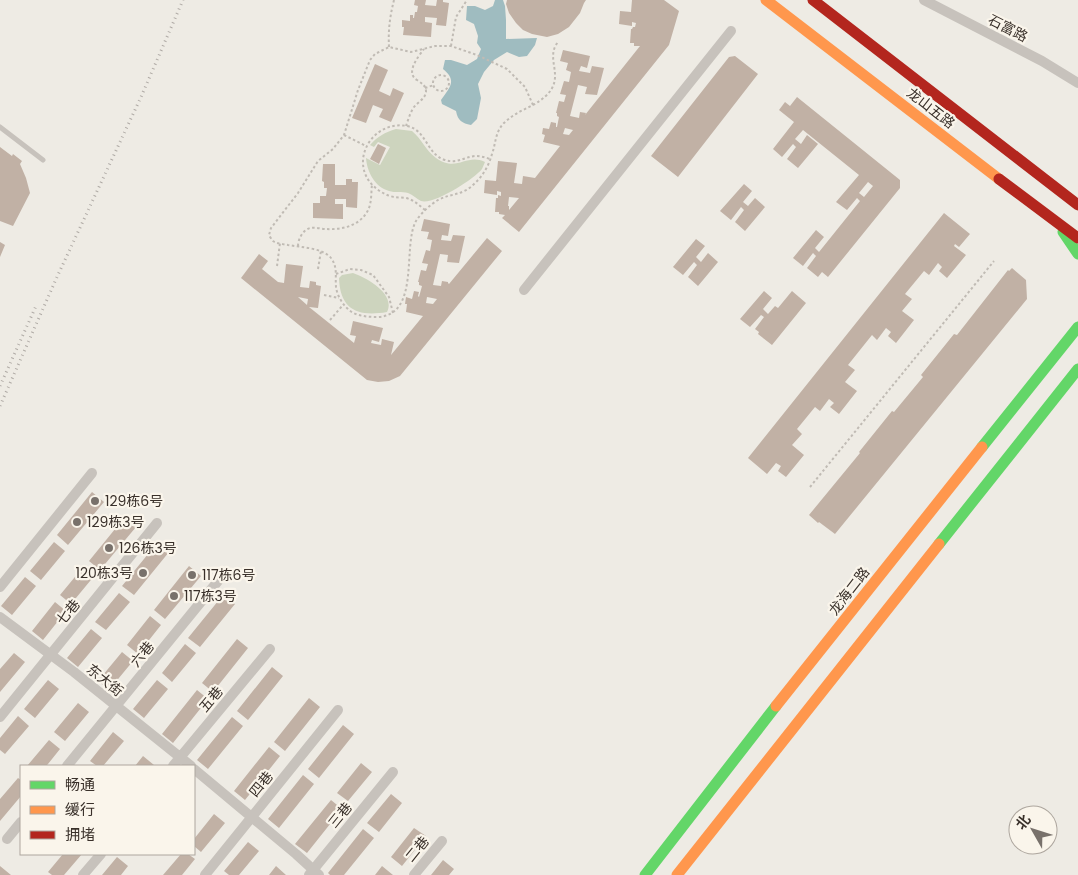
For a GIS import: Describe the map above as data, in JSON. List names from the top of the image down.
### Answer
{
  "streets": {
    "main road": ["龙山五路", "龙海二路"],
    "street": [
      "石富路",
      "七巷",
      "六巷",
      "东大街",
      "五巷",
      "四巷",
      "三巷",
      "二巷"
    ]
  },
  "crossings": [
    ["七巷", "东大街"],
    ["六巷", "东大街"],
    ["东大街", "五巷"],
    ["东大街", "四巷"],
    ["东大街", "三巷"]
  ],
  "places": [
    "129栋6号",
    "129栋3号",
    "126栋3号",
    "120栋3号",
    "117栋6号",
    "117栋3号"
  ],
  "legend": ["畅通", "缓行", "拥堵"],
  "north": "top left"
}
